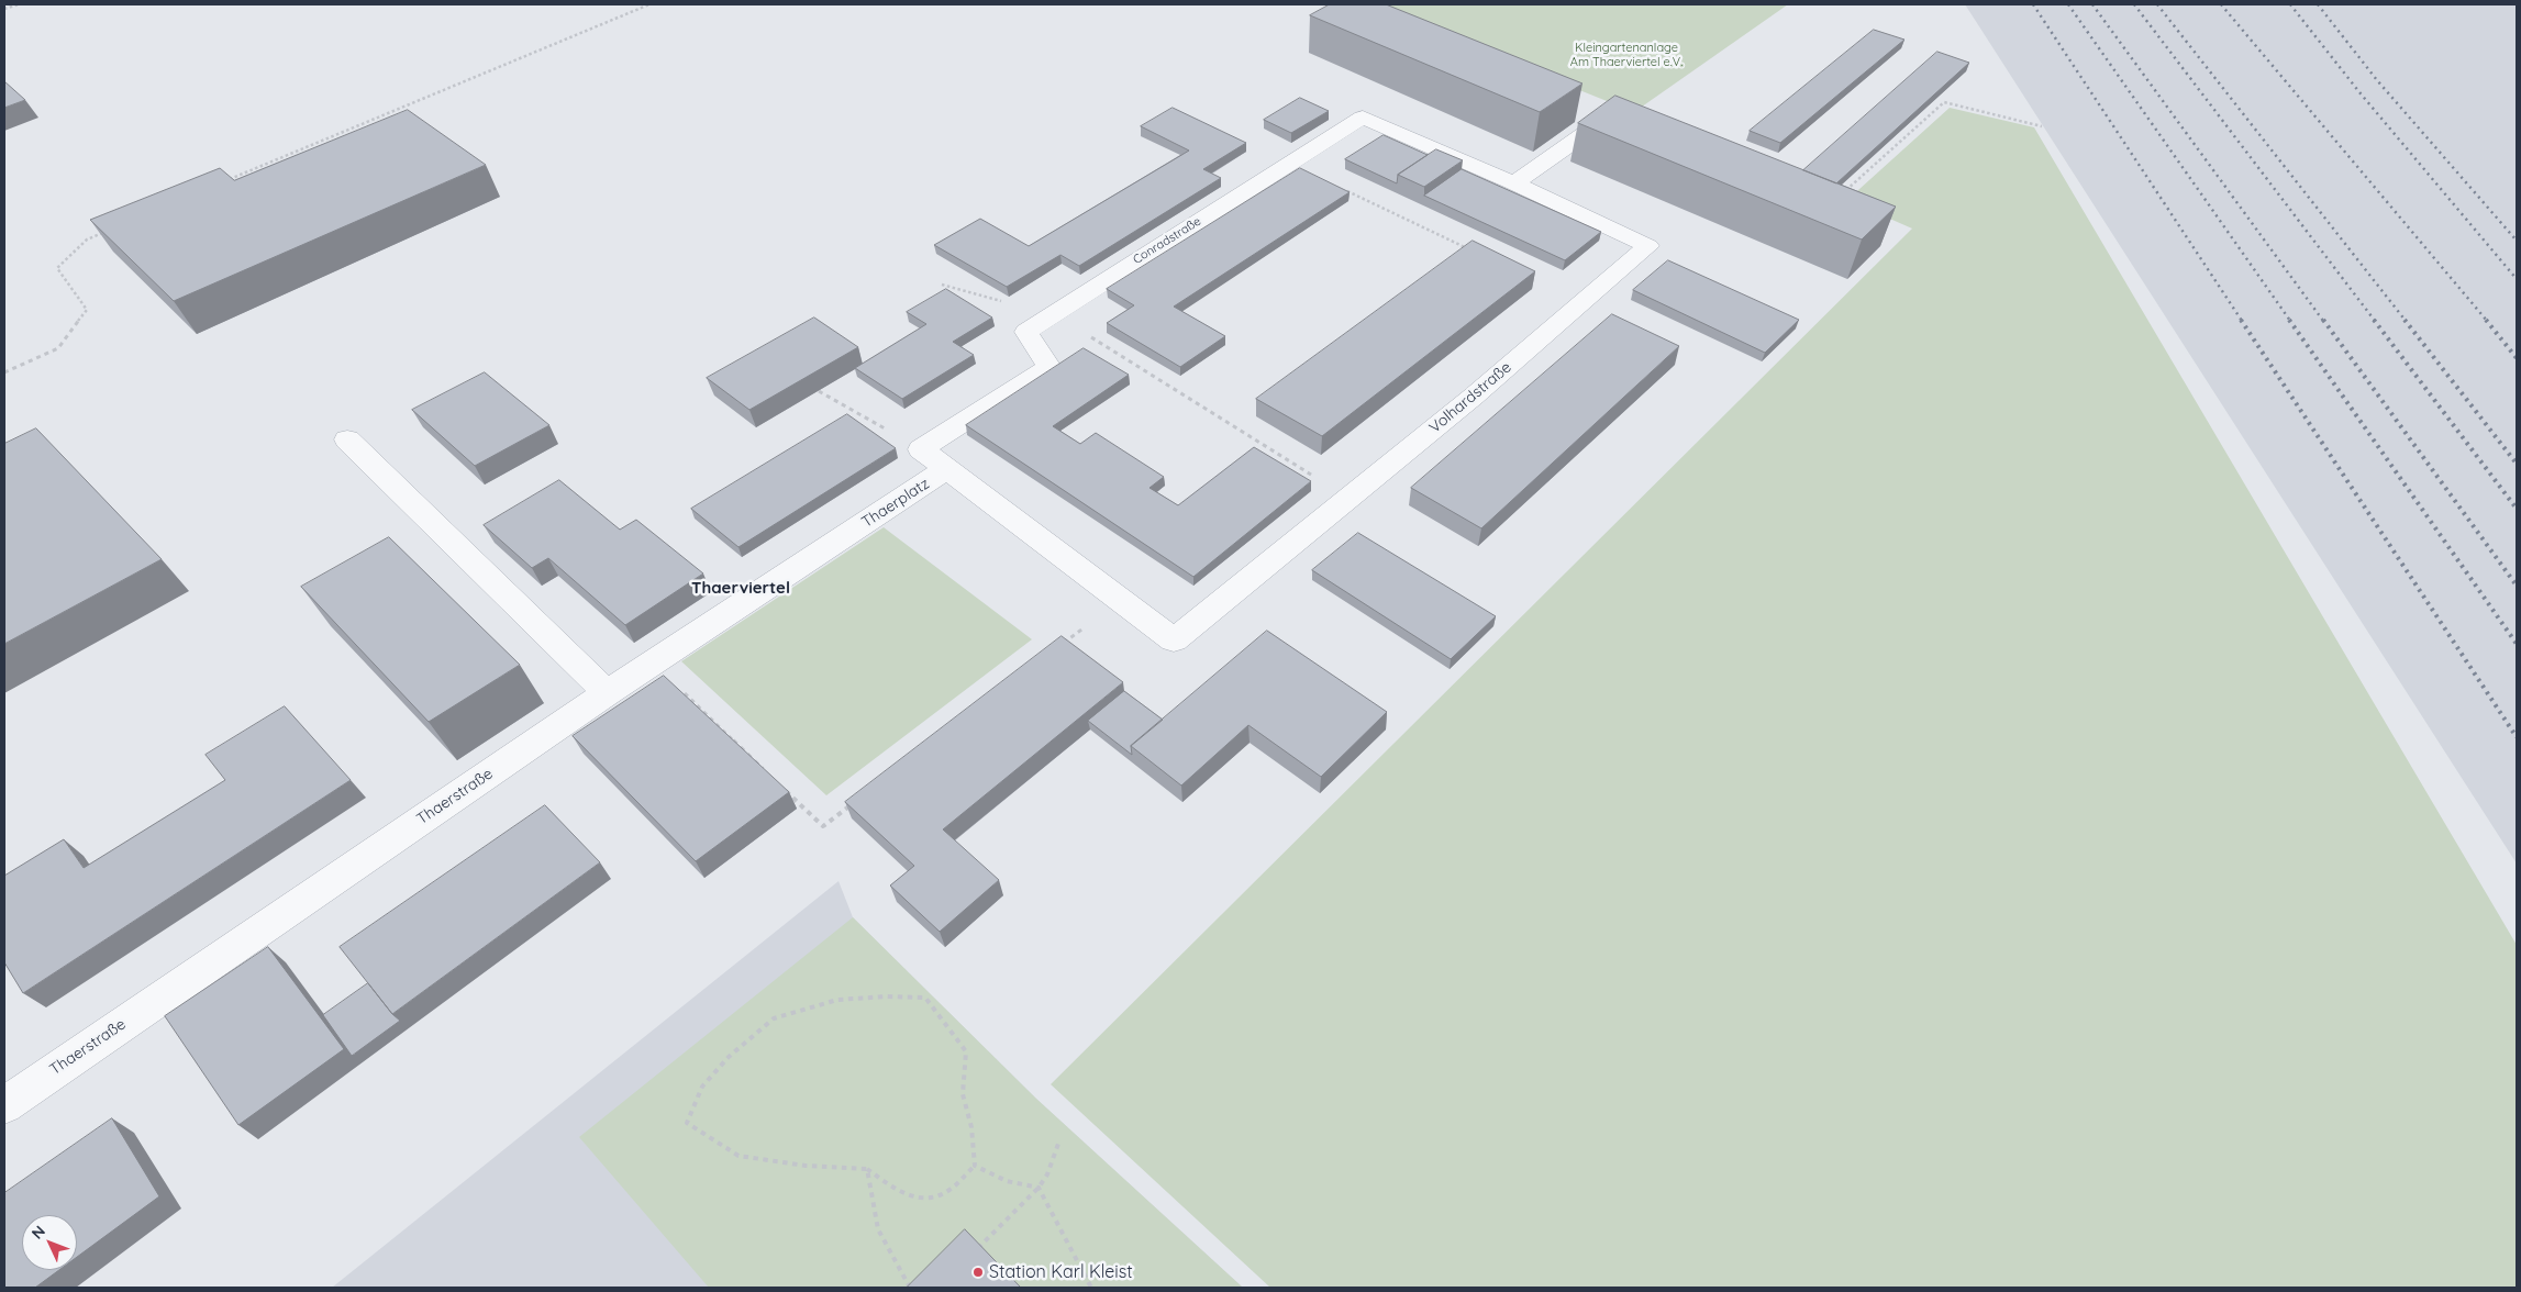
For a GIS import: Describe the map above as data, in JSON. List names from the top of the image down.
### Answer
{
  "streets": {
    "street": [
      "Conradstraße",
      "Volhardstraße",
      "Thaerplatz",
      "Thaerstraße"
    ]
  },
  "crossings": [
    ["Conradstraße", "Volhardstraße"],
    ["Volhardstraße", "Thaerplatz"],
    ["Thaerplatz", "Thaerstraße"]
  ],
  "districts": ["Thaerviertel"],
  "parks": ["Kleingartenanlage Am Thaerviertel e.V."],
  "places": ["Station Karl Kleist"],
  "north": "top left"
}
